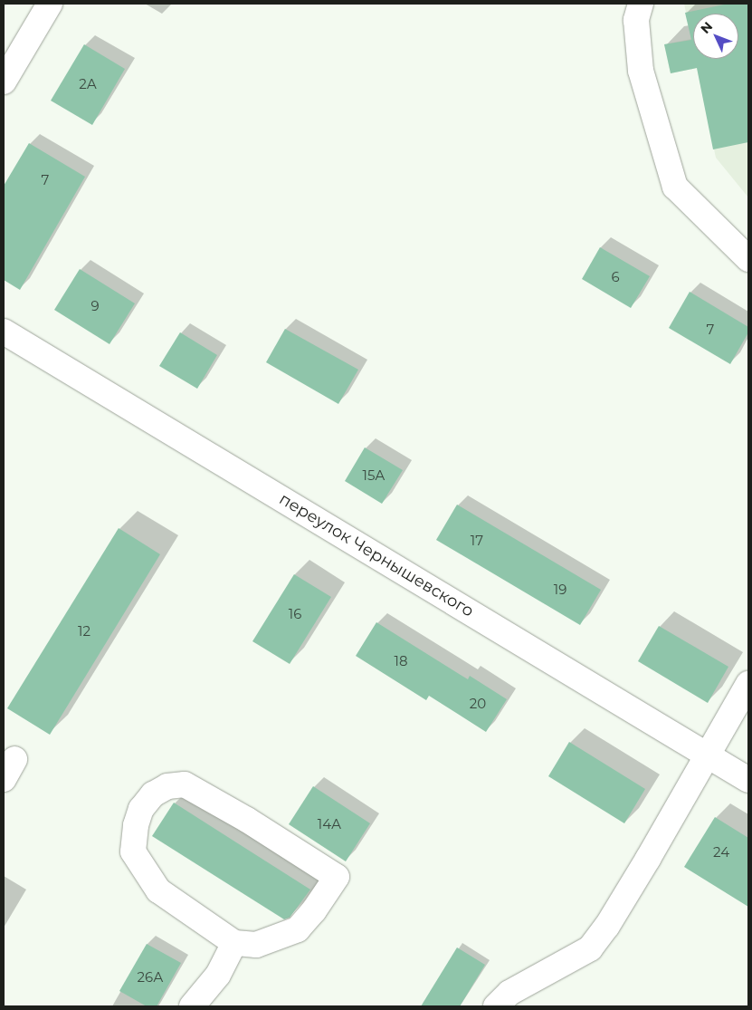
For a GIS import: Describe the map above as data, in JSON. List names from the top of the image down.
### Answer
{
  "streets": {
    "street": ["переулок Чернышевского"]
  },
  "house_numbers": [
    "2А",
    "7",
    "6",
    "9",
    "7",
    "15А",
    "17",
    "19",
    "16",
    "12",
    "18",
    "20",
    "14А",
    "24",
    "26А"
  ],
  "north": "top left"
}
